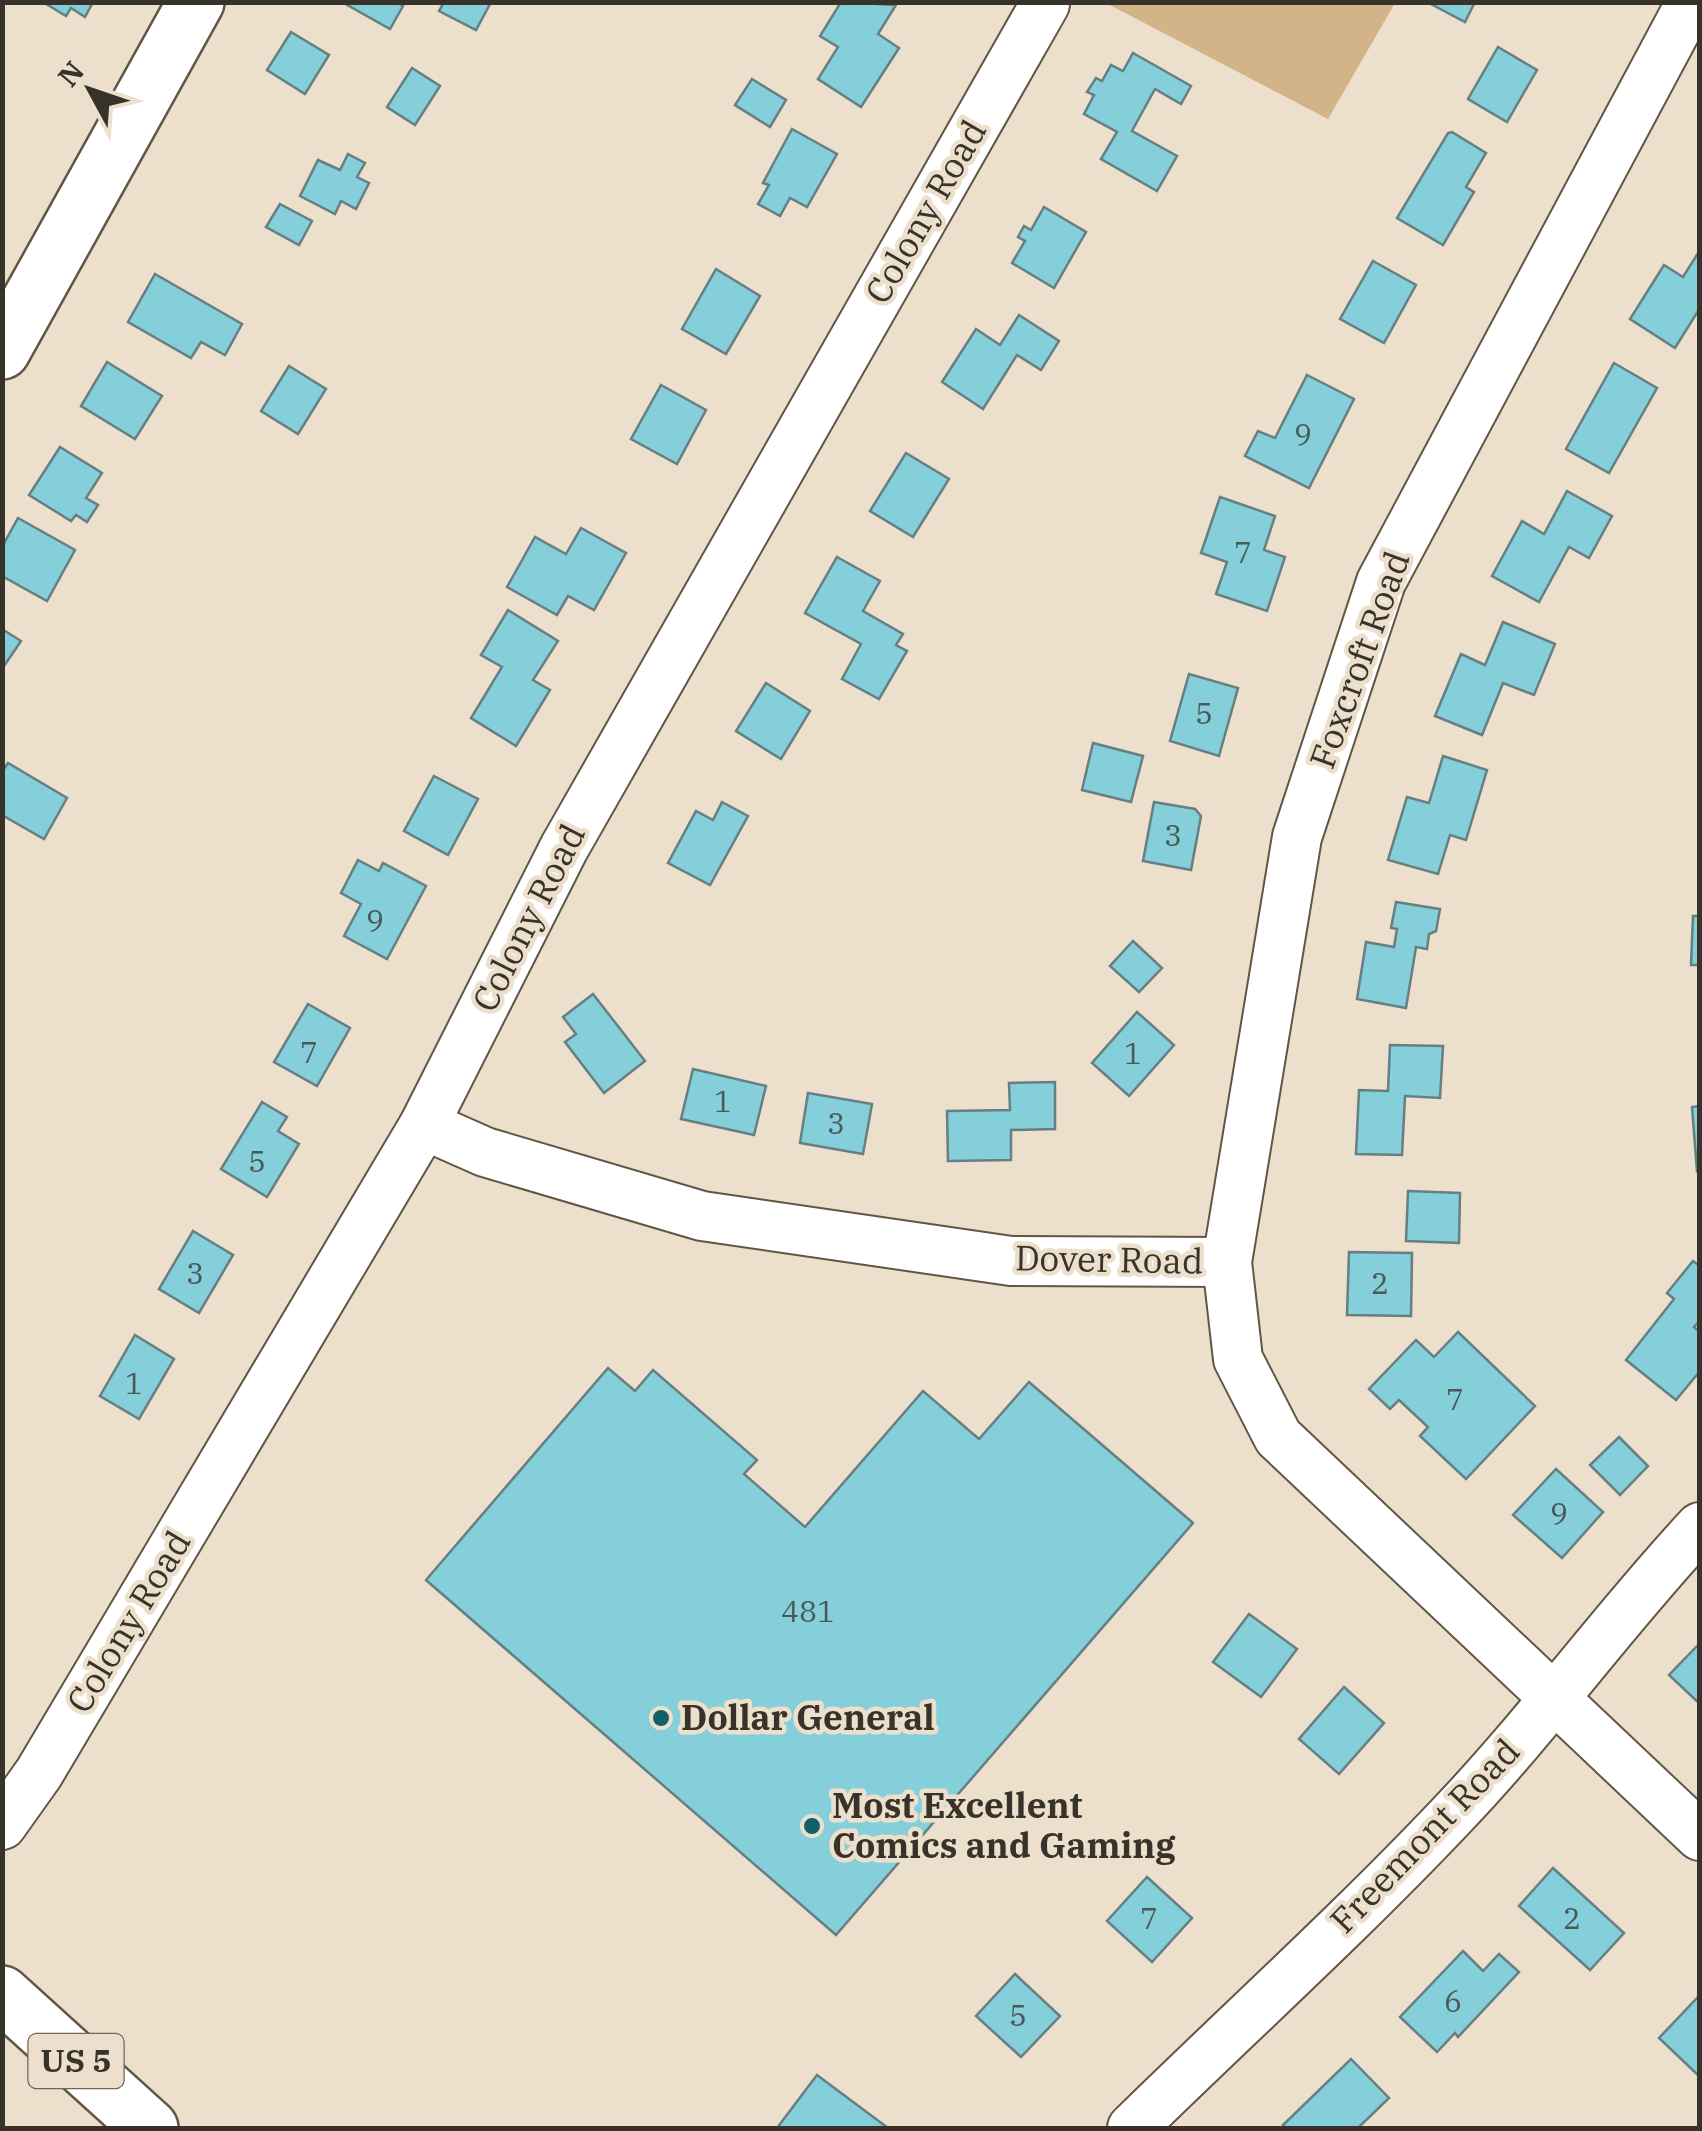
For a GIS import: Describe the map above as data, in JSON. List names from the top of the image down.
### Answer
{
  "streets": {
    "main road": ["US 5"],
    "street": [
      "Colony Road",
      "Foxcroft Road",
      "Dover Road",
      "Freemont Road"
    ]
  },
  "crossings": [
    ["Colony Road", "Dover Road"],
    ["Foxcroft Road", "Dover Road"],
    ["Dover Road", "Freemont Road"]
  ],
  "places": ["Dollar General", "Most Excellent Comics and Gaming"],
  "house_numbers": [
    "9",
    "7",
    "5",
    "3",
    "9",
    "7",
    "1",
    "1",
    "3",
    "5",
    "3",
    "2",
    "1",
    "7",
    "9",
    "481",
    "7",
    "2",
    "6",
    "5"
  ],
  "north": "top left"
}
